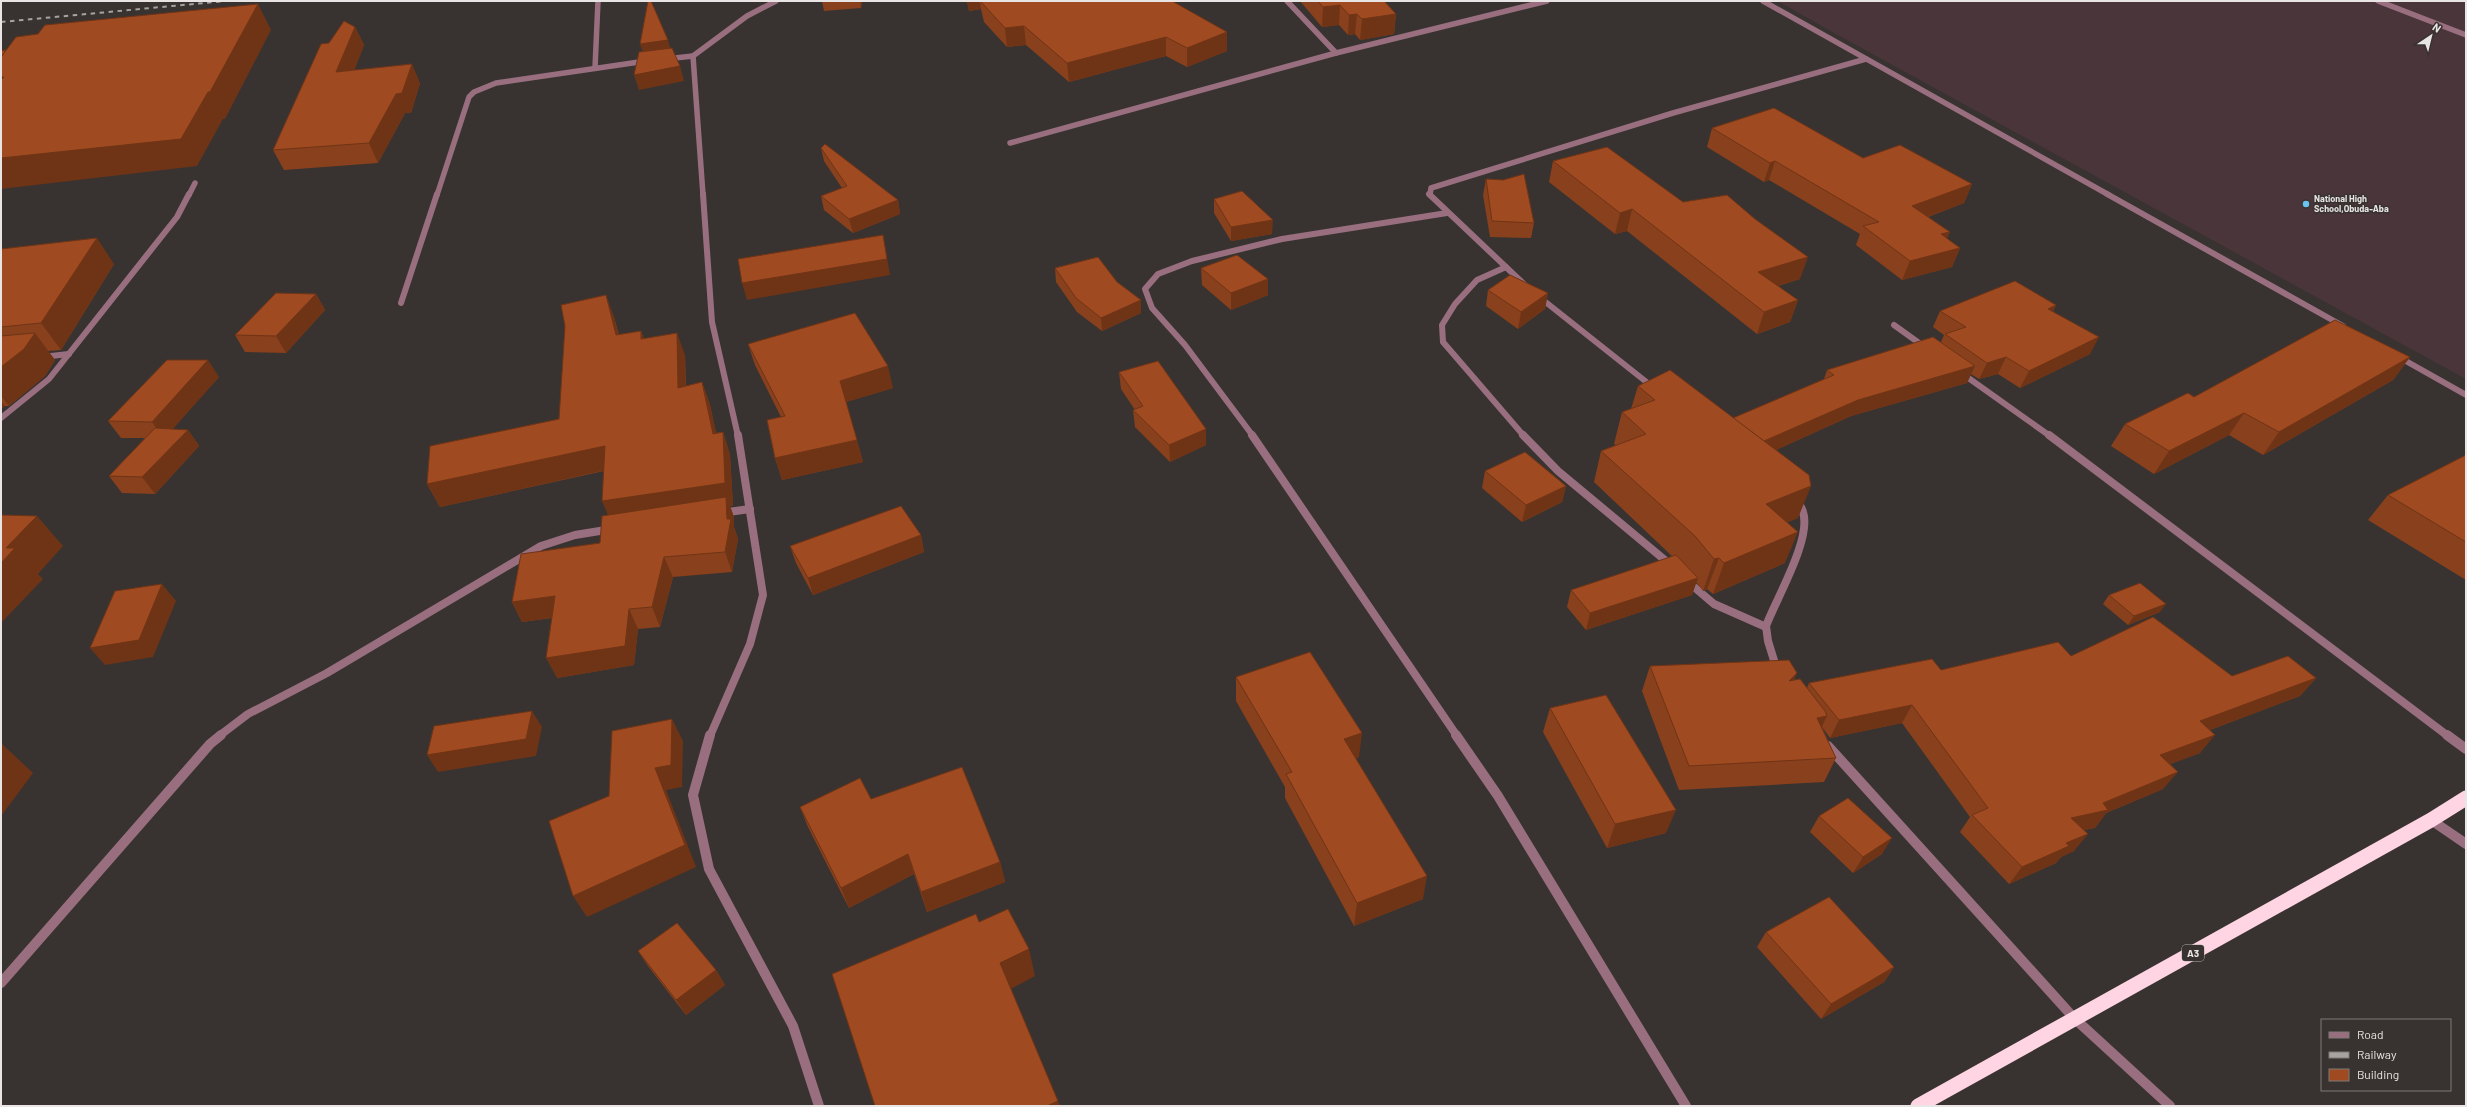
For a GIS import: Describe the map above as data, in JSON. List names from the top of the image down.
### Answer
{
  "streets": {
    "highway": ["A3"]
  },
  "places": ["National High School,Obuda-Aba"],
  "legend": ["Road", "Railway", "Building"],
  "north": "top right"
}
